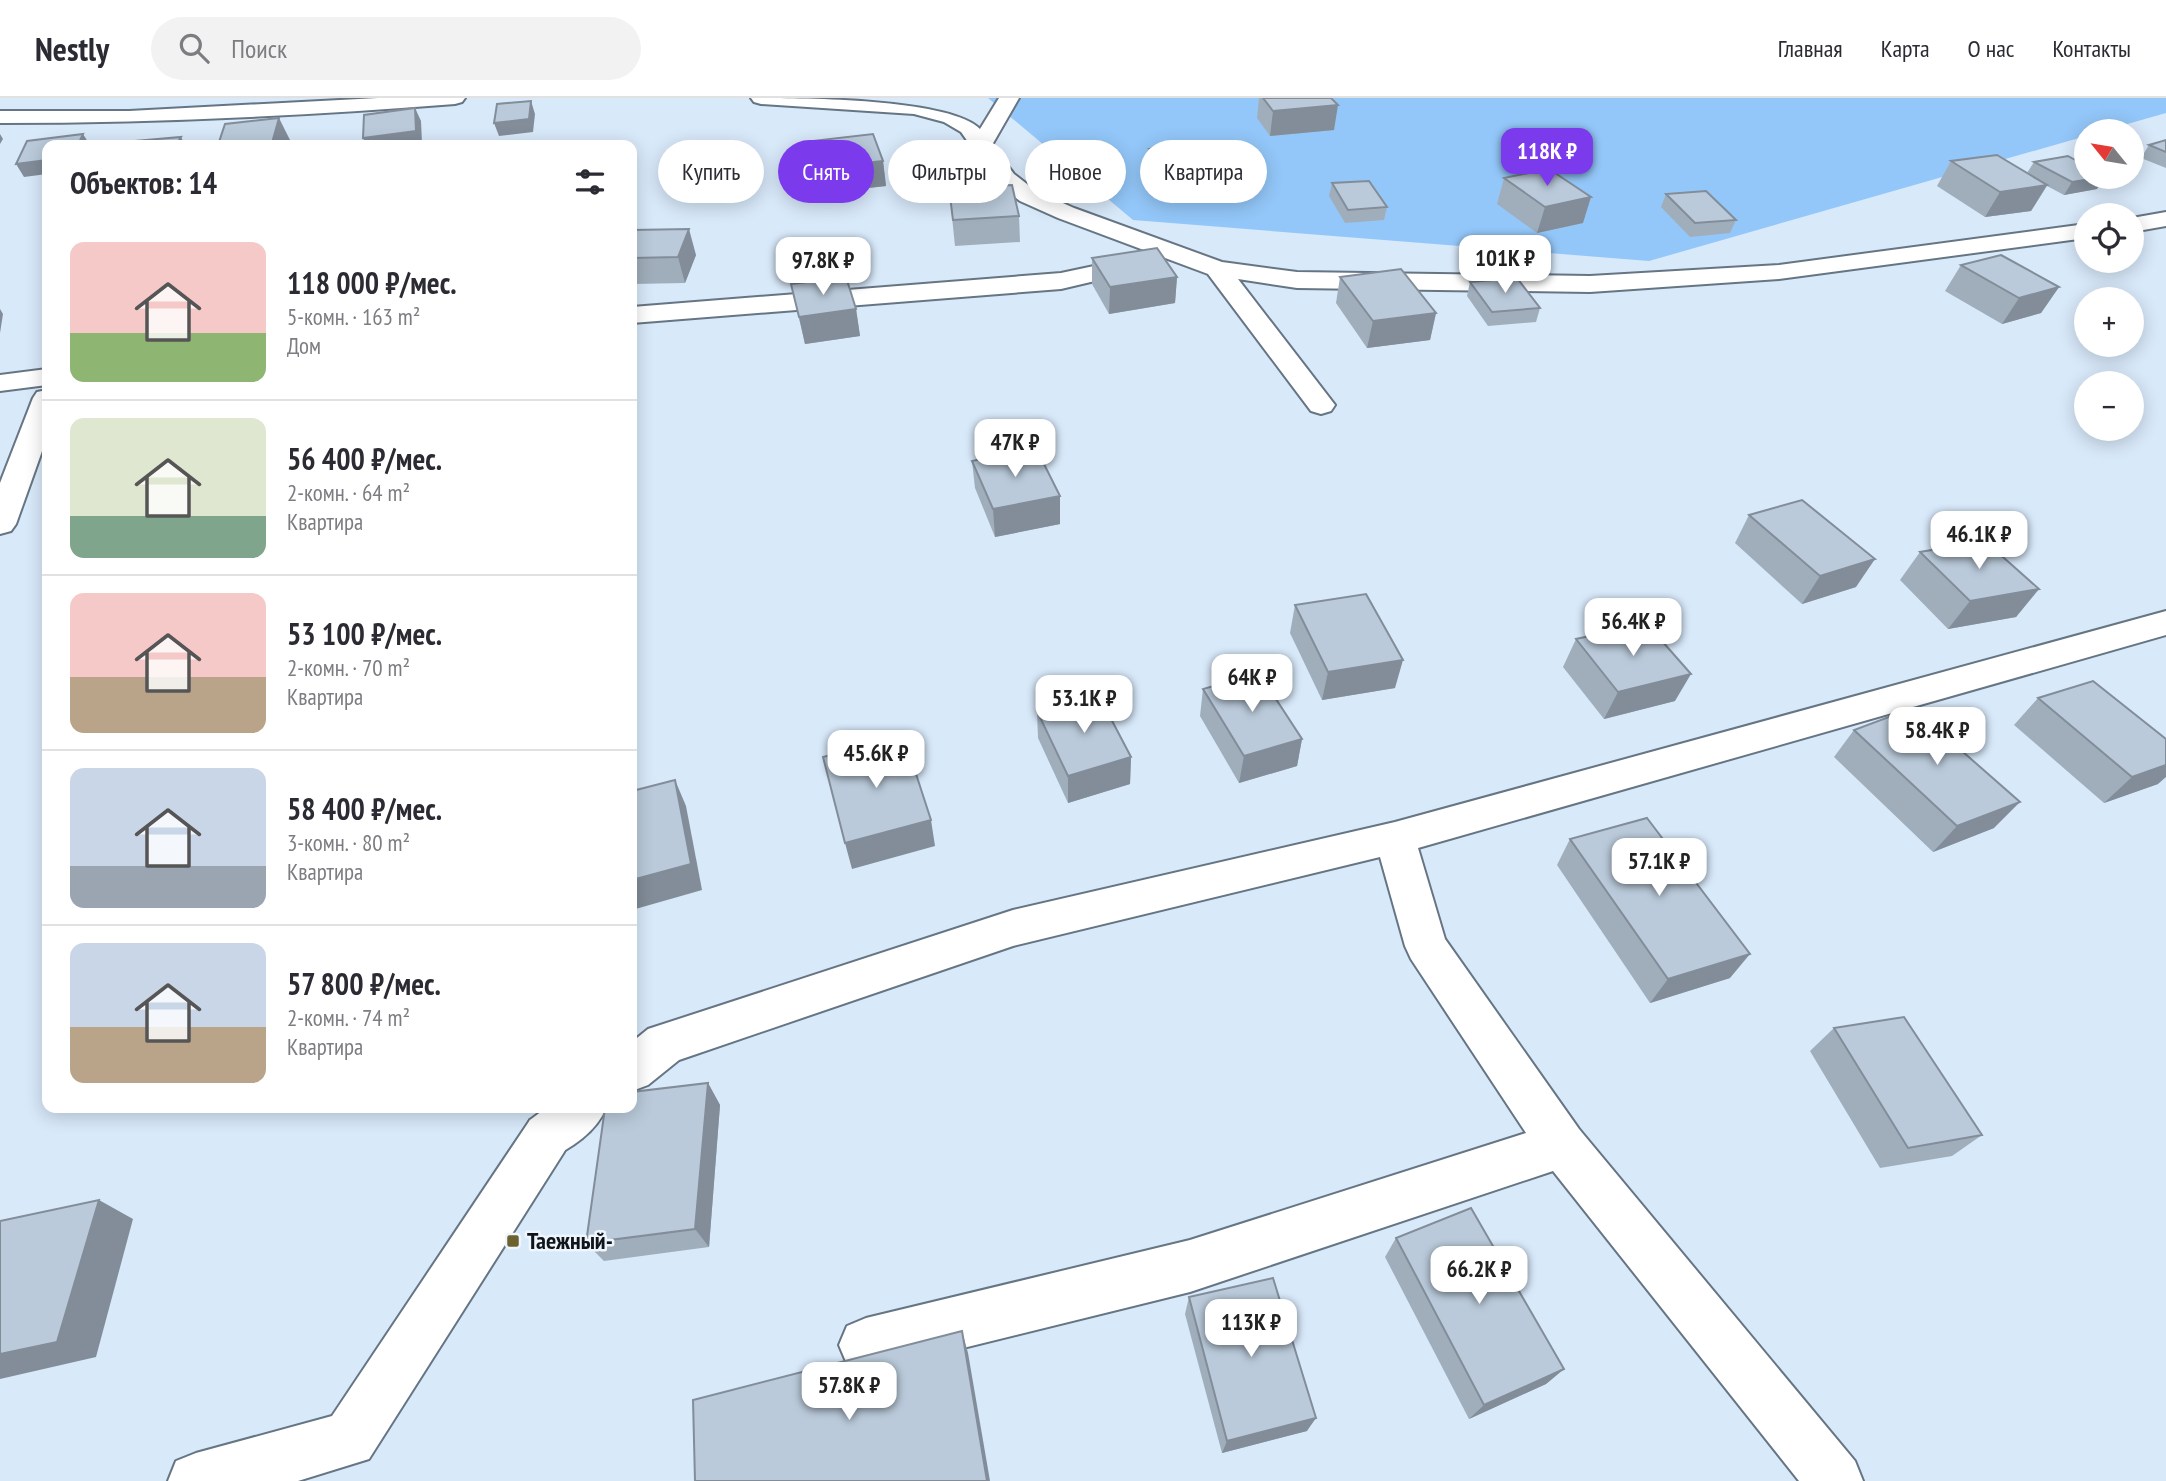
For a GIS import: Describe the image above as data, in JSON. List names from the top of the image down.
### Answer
{
  "places": {
    "transit": ["Таежный-"]
  },
  "north": "top left",
  "page": {
    "header": "Nestly",
    "search": "Поиск",
    "nav": [
      "Главная",
      "Карта",
      "О нас",
      "Контакты"
    ],
    "map_buttons": ["+", "−"],
    "price": [
      "118K ₽",
      "101K ₽",
      "97.8K ₽",
      "47K ₽",
      "46.1K ₽",
      "56.4K ₽",
      "64K ₽",
      "53.1K ₽",
      "58.4K ₽",
      "45.6K ₽",
      "57.1K ₽",
      "66.2K ₽",
      "113K ₽",
      "57.8K ₽"
    ],
    "chip": [
      "Купить",
      "Снять",
      "Фильтры",
      "Новое",
      "Квартира"
    ],
    "heading": "Объектов: 14",
    "list": [
      {
        "name": "118 000 ₽/мес.",
        "note": "5-комн. · 163 m² · Дом"
      },
      {
        "name": "56 400 ₽/мес.",
        "note": "2-комн. · 64 m² · Квартира"
      },
      {
        "name": "53 100 ₽/мес.",
        "note": "2-комн. · 70 m² · Квартира"
      },
      {
        "name": "58 400 ₽/мес.",
        "note": "3-комн. · 80 m² · Квартира"
      },
      {
        "name": "57 800 ₽/мес.",
        "note": "2-комн. · 74 m² · Квартира"
      }
    ]
  }
}
